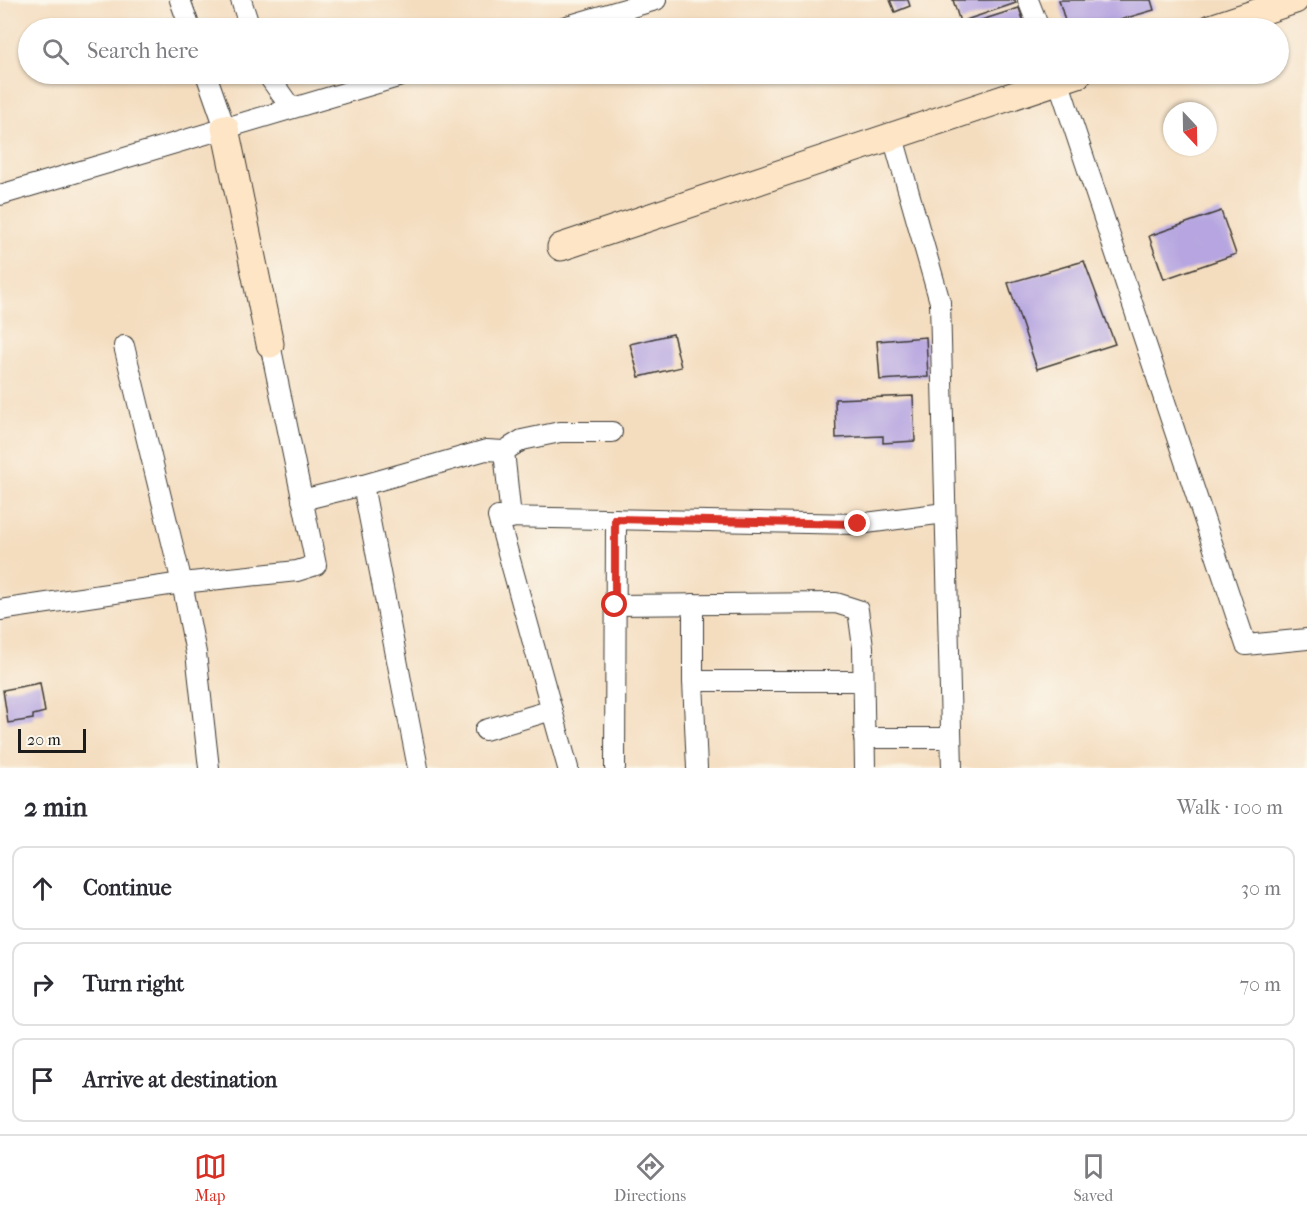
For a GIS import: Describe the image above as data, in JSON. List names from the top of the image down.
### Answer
{
  "scale_bar": "20 m",
  "north": "bottom",
  "page": {
    "search": "Search here",
    "scale": "20 m",
    "heading": ["2 min", "Walk · 100 m"],
    "list": [
      ["Continue", "30 m"],
      ["Turn right", "70 m"],
      "Arrive at destination"
    ],
    "nav": ["Map", "Directions", "Saved"]
  }
}
